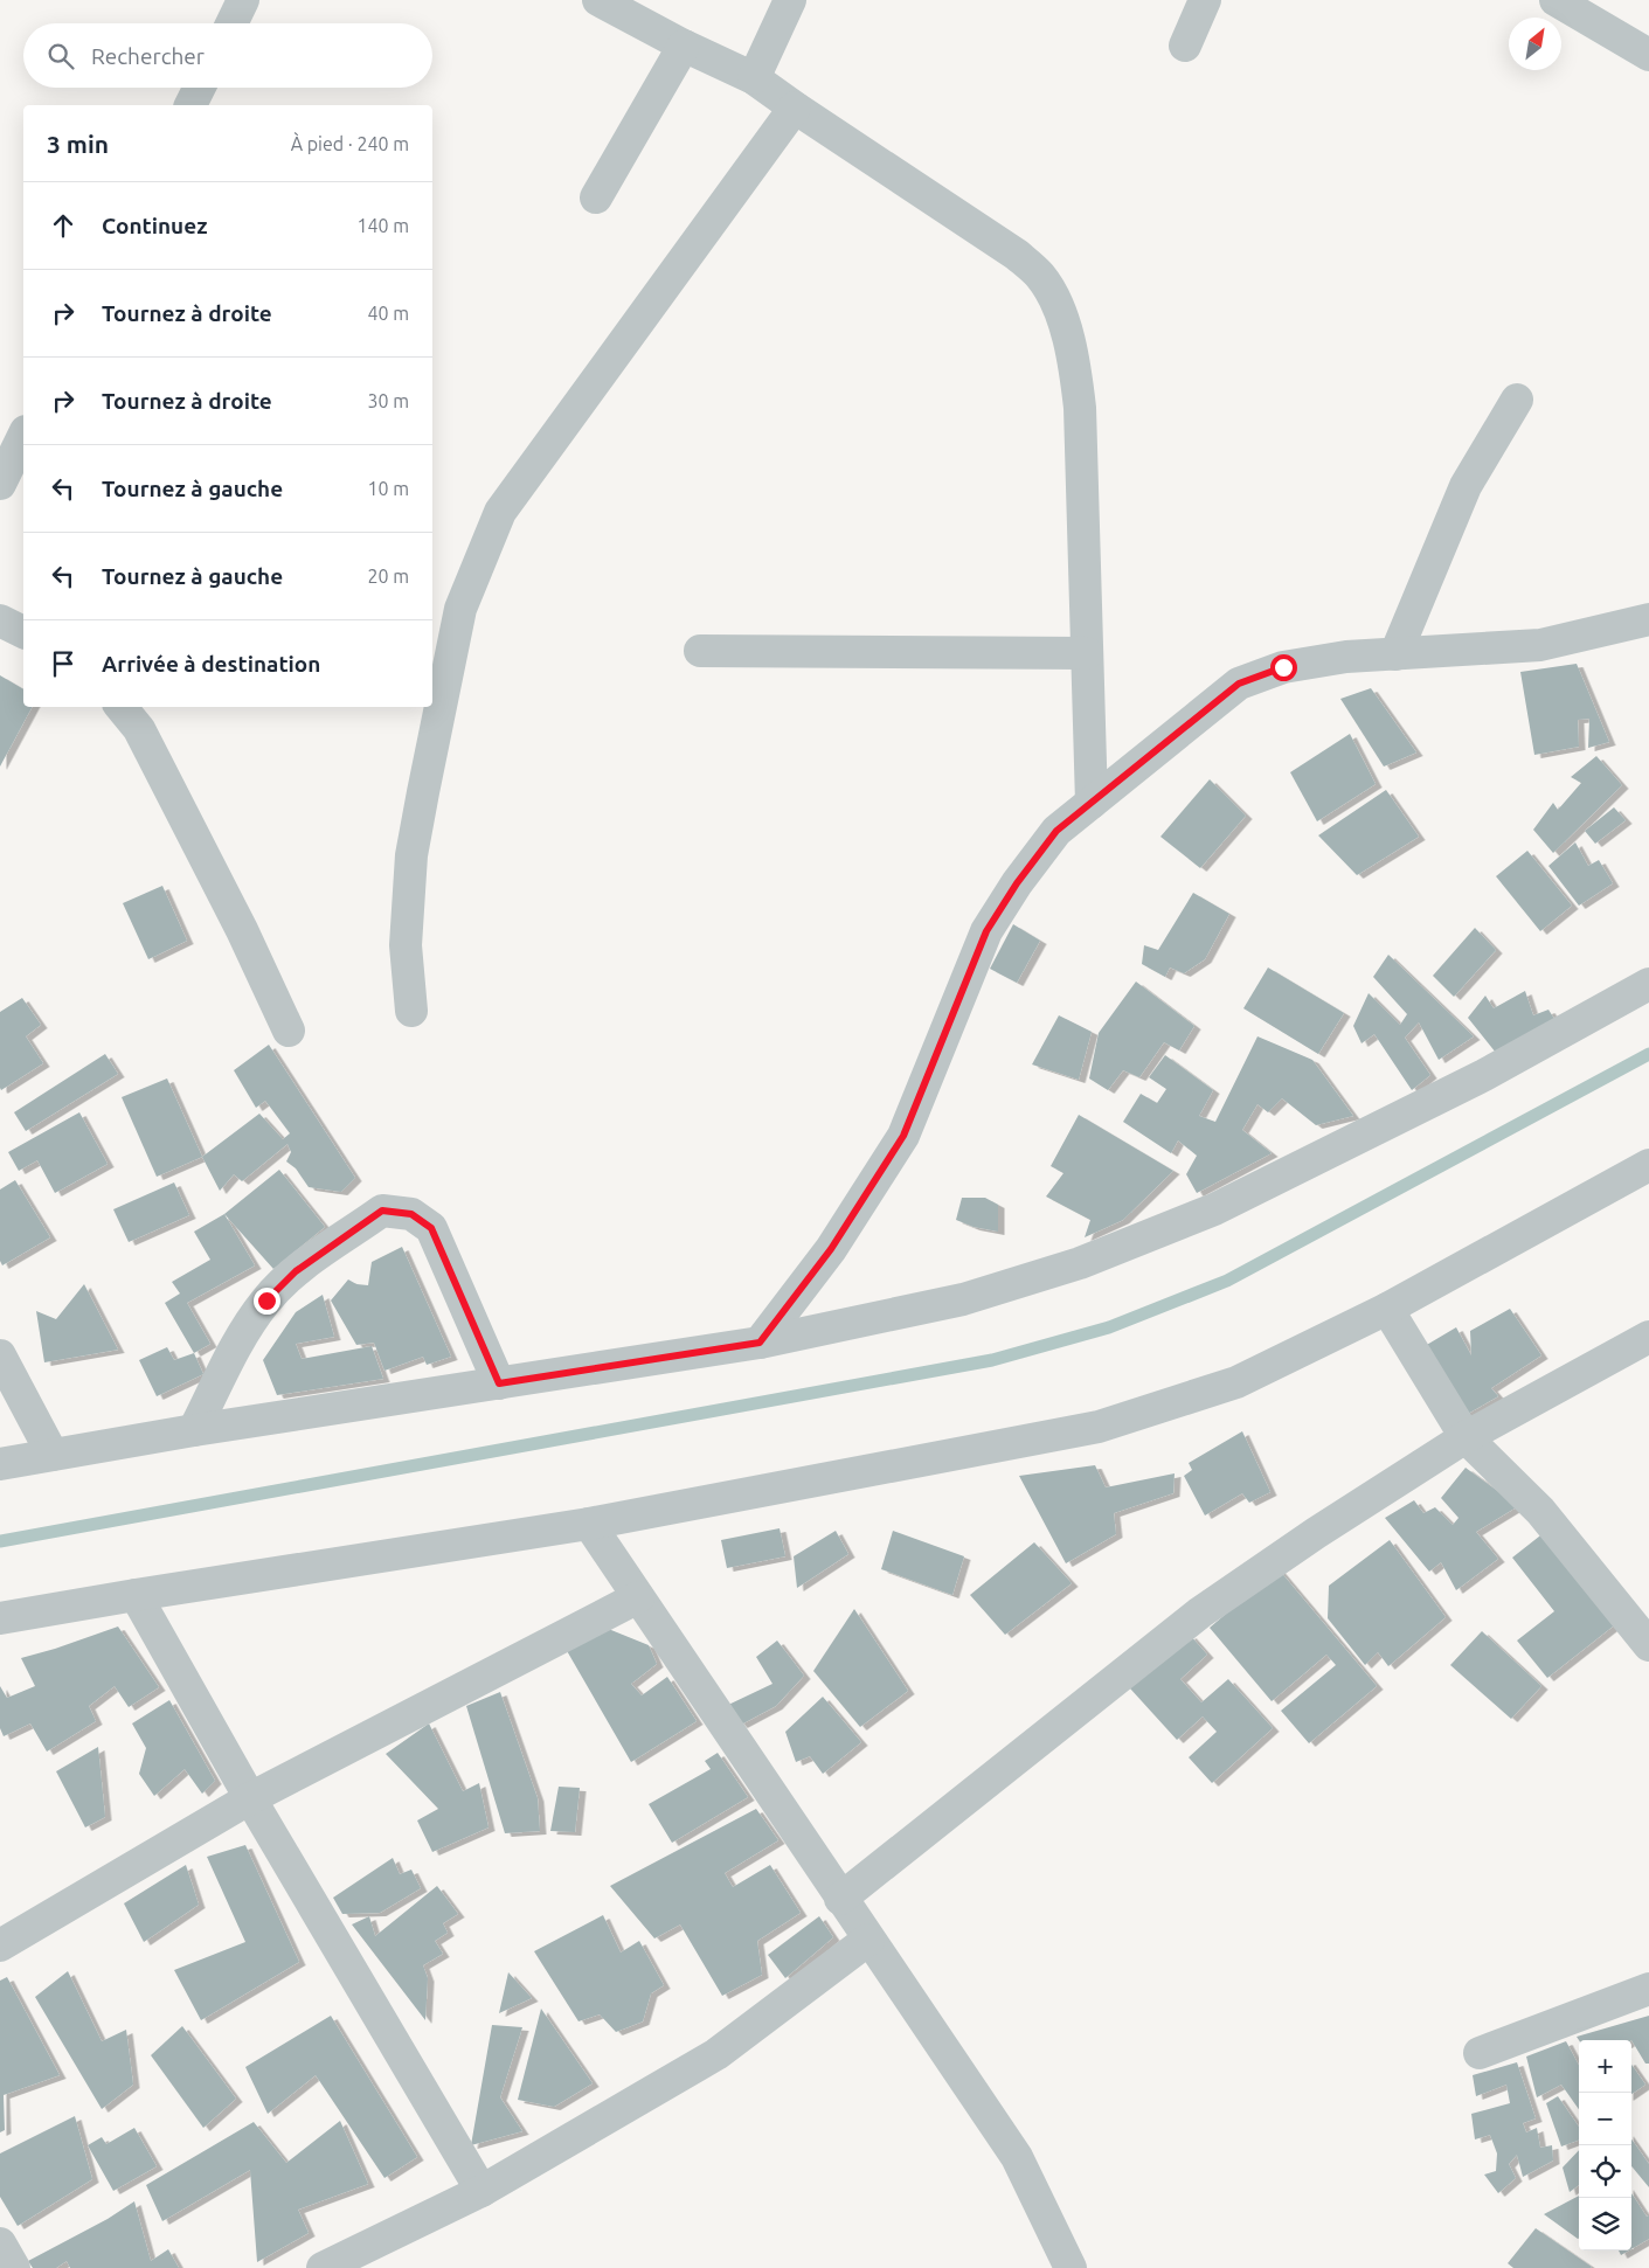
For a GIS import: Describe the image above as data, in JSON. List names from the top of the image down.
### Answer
{
  "north": "top right",
  "page": {
    "search": "Rechercher",
    "heading": ["3 min", "À pied · 240 m"],
    "list": [
      ["Continuez", "140 m"],
      ["Tournez à droite", "40 m"],
      ["Tournez à droite", "30 m"],
      ["Tournez à gauche", "10 m"],
      ["Tournez à gauche", "20 m"],
      "Arrivée à destination"
    ],
    "map_buttons": ["+", "−"]
  }
}
